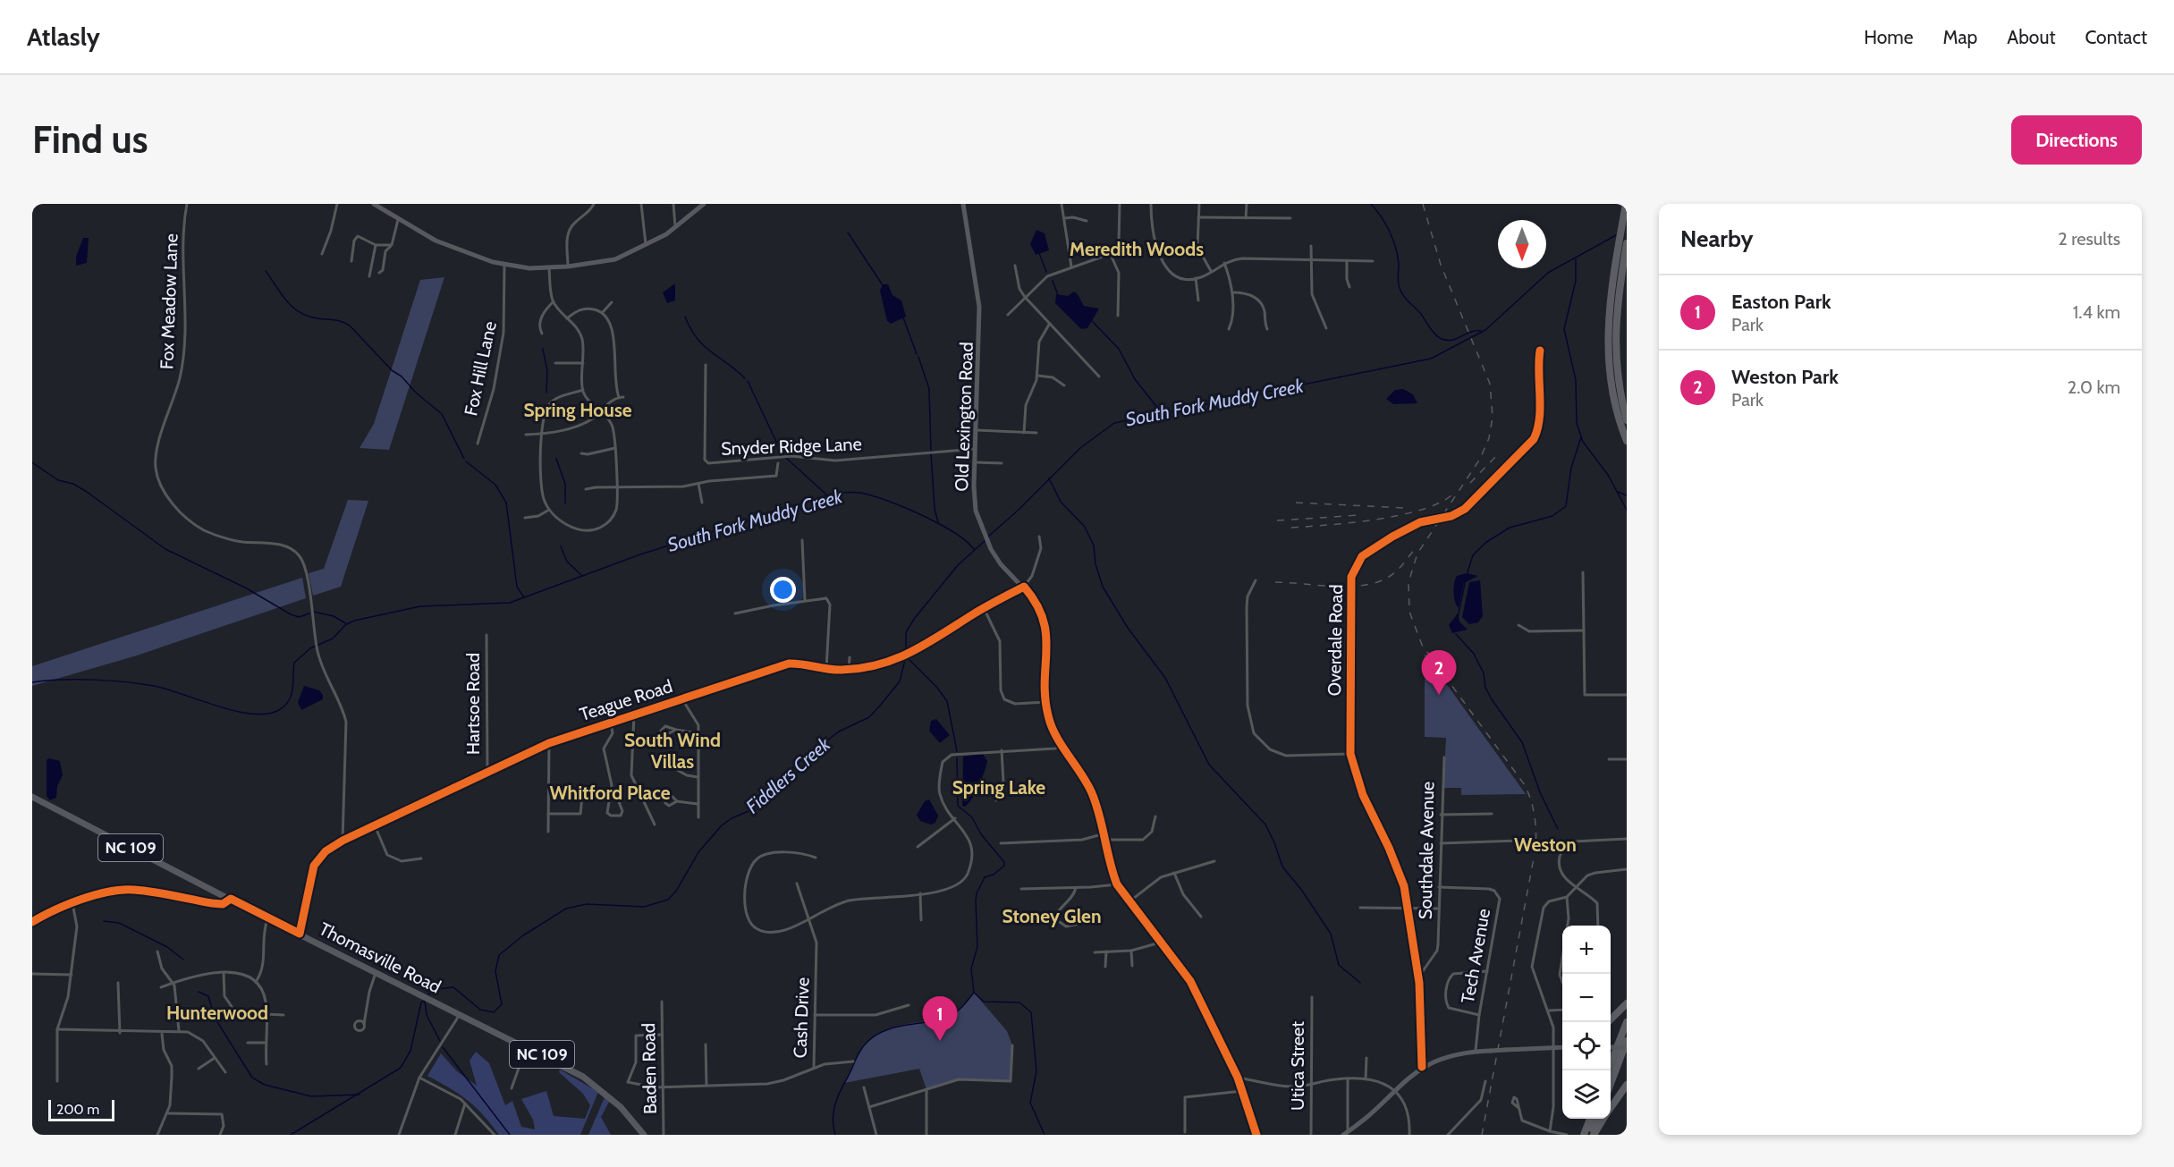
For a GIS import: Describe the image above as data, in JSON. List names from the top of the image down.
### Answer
{
  "streets": {
    "main road": ["NC 109", "Thomasville Road"],
    "street": [
      "Fox Meadow Lane",
      "Fox Hill Lane",
      "Old Lexington Road",
      "Snyder Ridge Lane",
      "Overdale Road",
      "Teague Road",
      "Hartsoe Road",
      "Southdale Avenue",
      "Tech Avenue",
      "Cash Drive",
      "Utica Street",
      "Baden Road"
    ]
  },
  "crossings": [
    ["Fox Meadow Lane", "Teague Road"],
    ["Old Lexington Road", "Snyder Ridge Lane"],
    ["Old Lexington Road", "Teague Road"],
    ["Overdale Road", "Southdale Avenue"],
    ["Teague Road", "Hartsoe Road"],
    ["Teague Road", "Thomasville Road"],
    ["Southdale Avenue", "Tech Avenue"],
    ["Cash Drive", "Baden Road"]
  ],
  "districts": [
    "Meredith Woods",
    "Spring House",
    "South Wind Villas",
    "Spring Lake",
    "Whitford Place",
    "Weston",
    "Stoney Glen",
    "Hunterwood"
  ],
  "water": ["South Fork Muddy Creek", "Fiddlers Creek"],
  "scale_bar": "200 m",
  "north": "bottom",
  "page": {
    "header": "Atlasly",
    "nav": [
      "Home",
      "Map",
      "About",
      "Contact"
    ],
    "buttons": "Directions",
    "title": "Find us",
    "heading": ["Nearby", "2 results"],
    "list": [
      {
        "mark": "1",
        "name": "Easton Park",
        "note": "Park",
        "value": "1.4 km"
      },
      {
        "mark": "2",
        "name": "Weston Park",
        "note": "Park",
        "value": "2.0 km"
      }
    ],
    "pins": ["2", "1"],
    "map_buttons": ["+", "−"],
    "scale": "200 m"
  }
}
